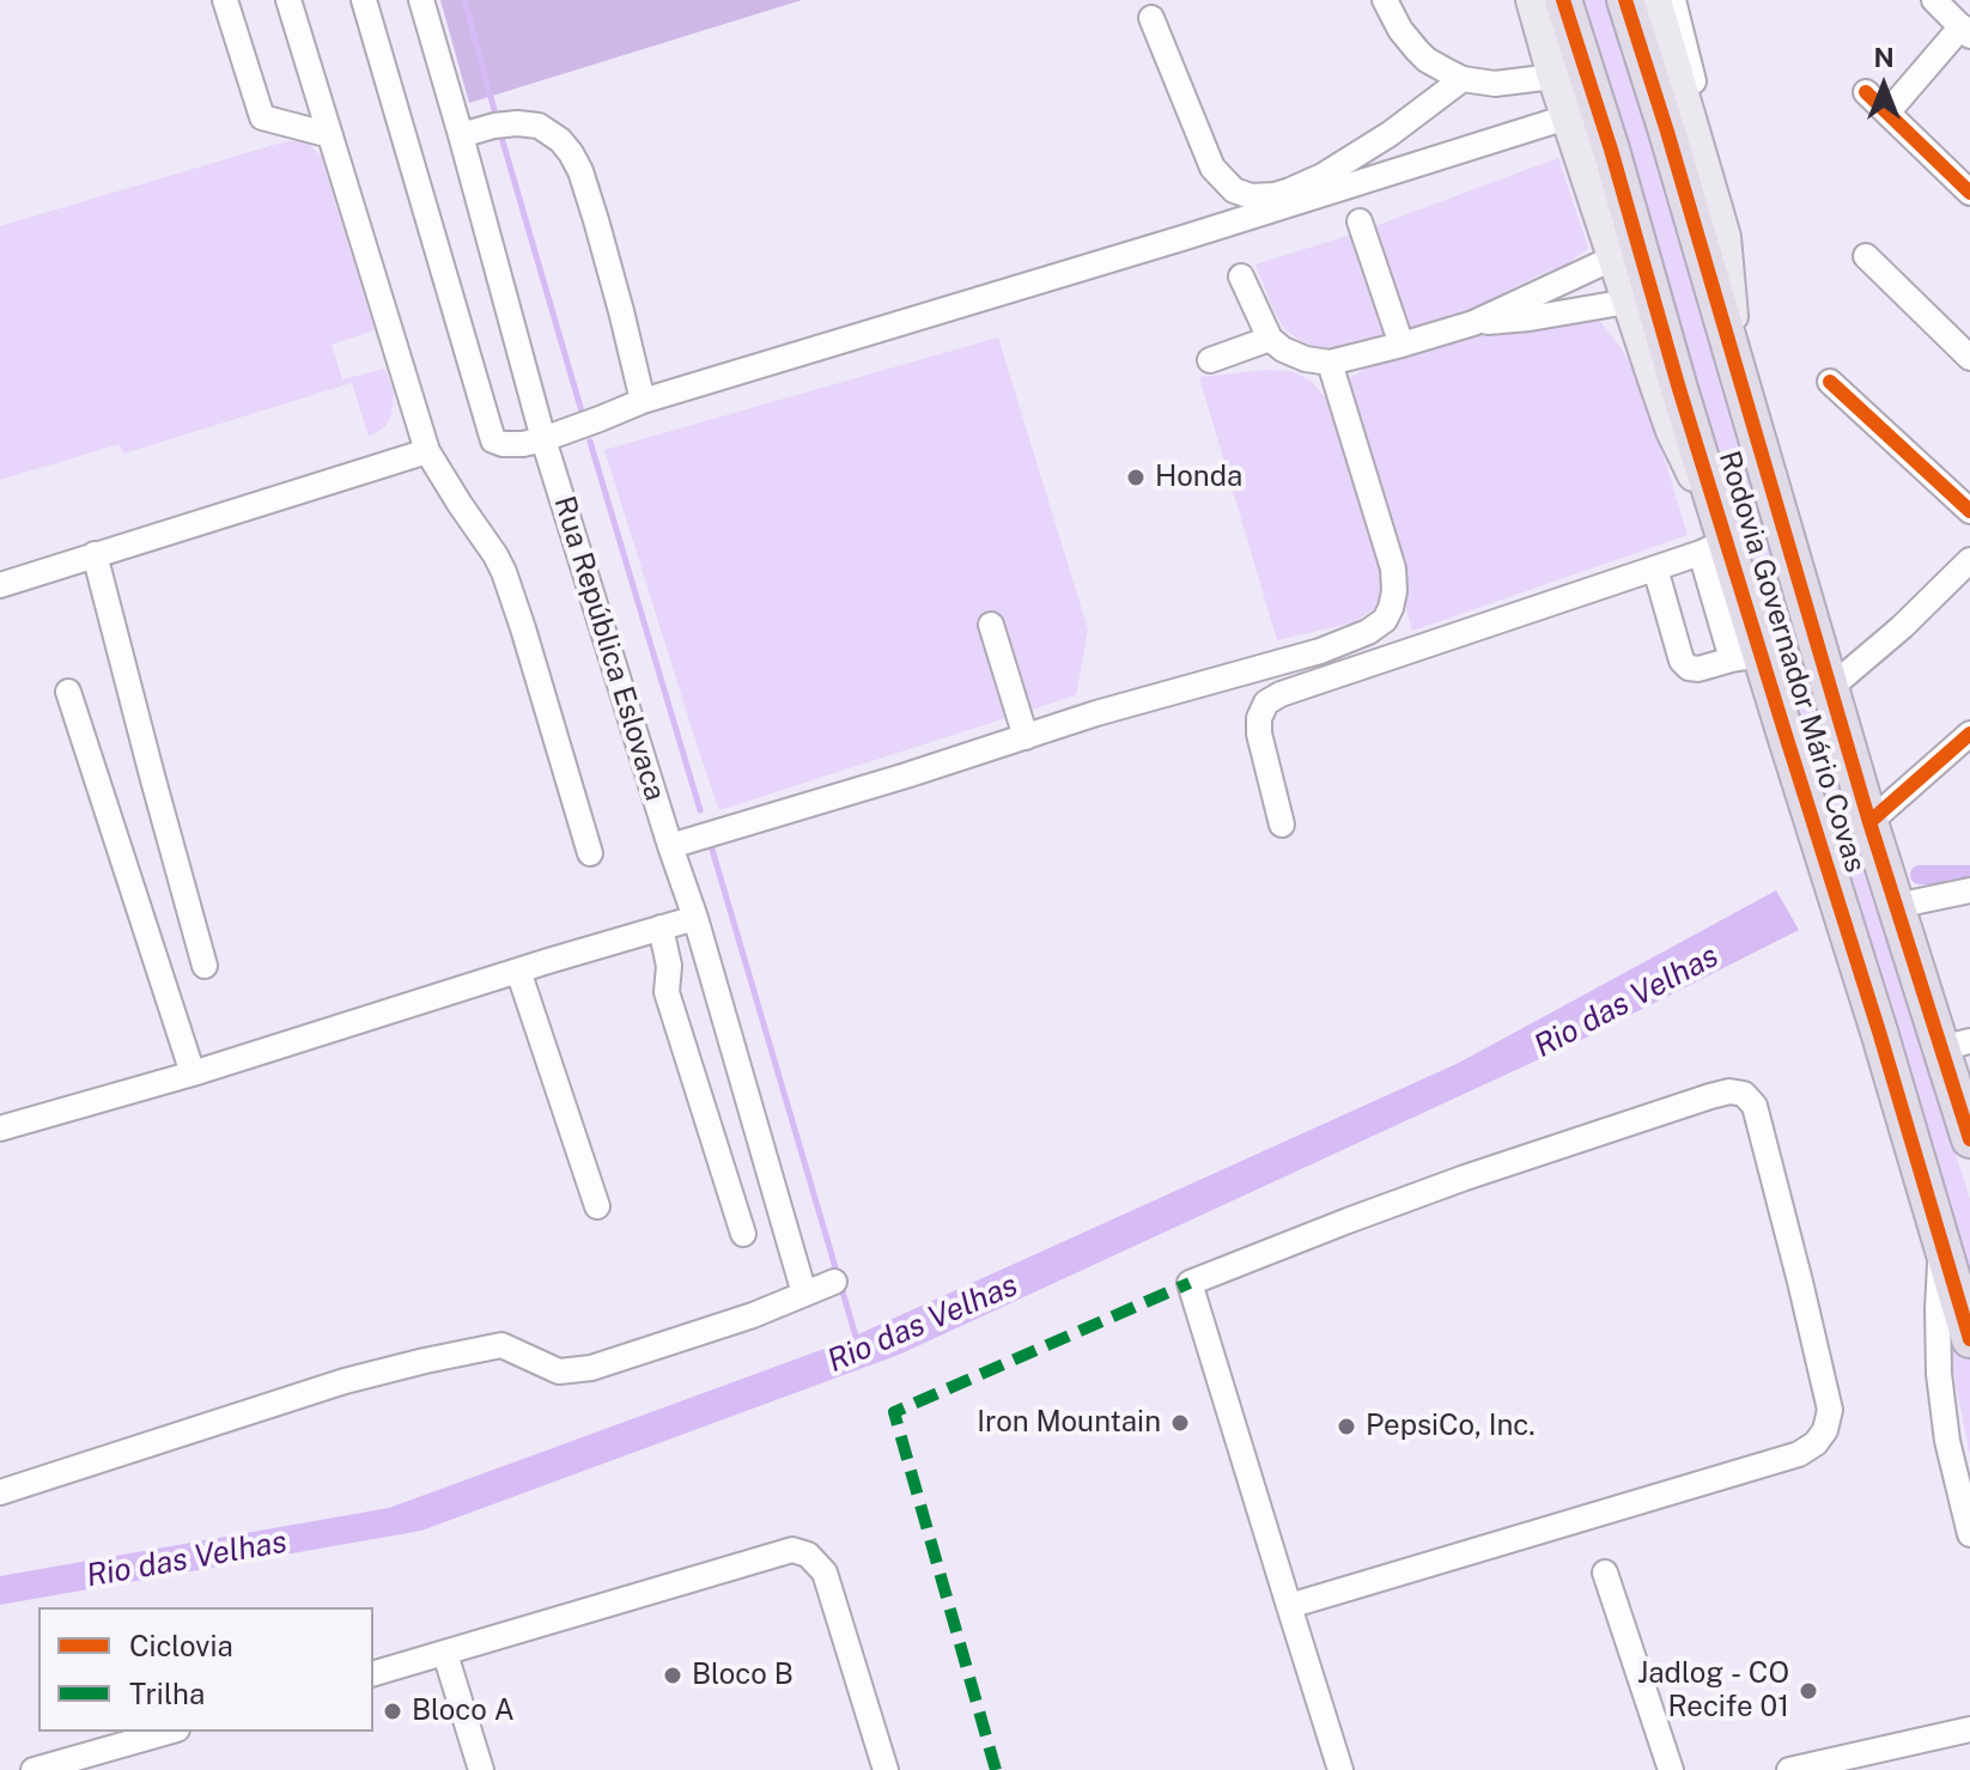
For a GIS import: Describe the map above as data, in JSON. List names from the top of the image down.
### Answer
{
  "streets": {
    "highway": ["Rodovia Governador Mário Covas"],
    "street": ["Rua República Eslovaca"]
  },
  "water": ["Rio das Velhas"],
  "places": [
    "Honda",
    "Iron Mountain",
    "PepsiCo, Inc.",
    "Bloco B",
    "Jadlog - CO Recife 01",
    "Bloco A"
  ],
  "legend": ["Ciclovia", "Trilha"],
  "north": "top"
}
